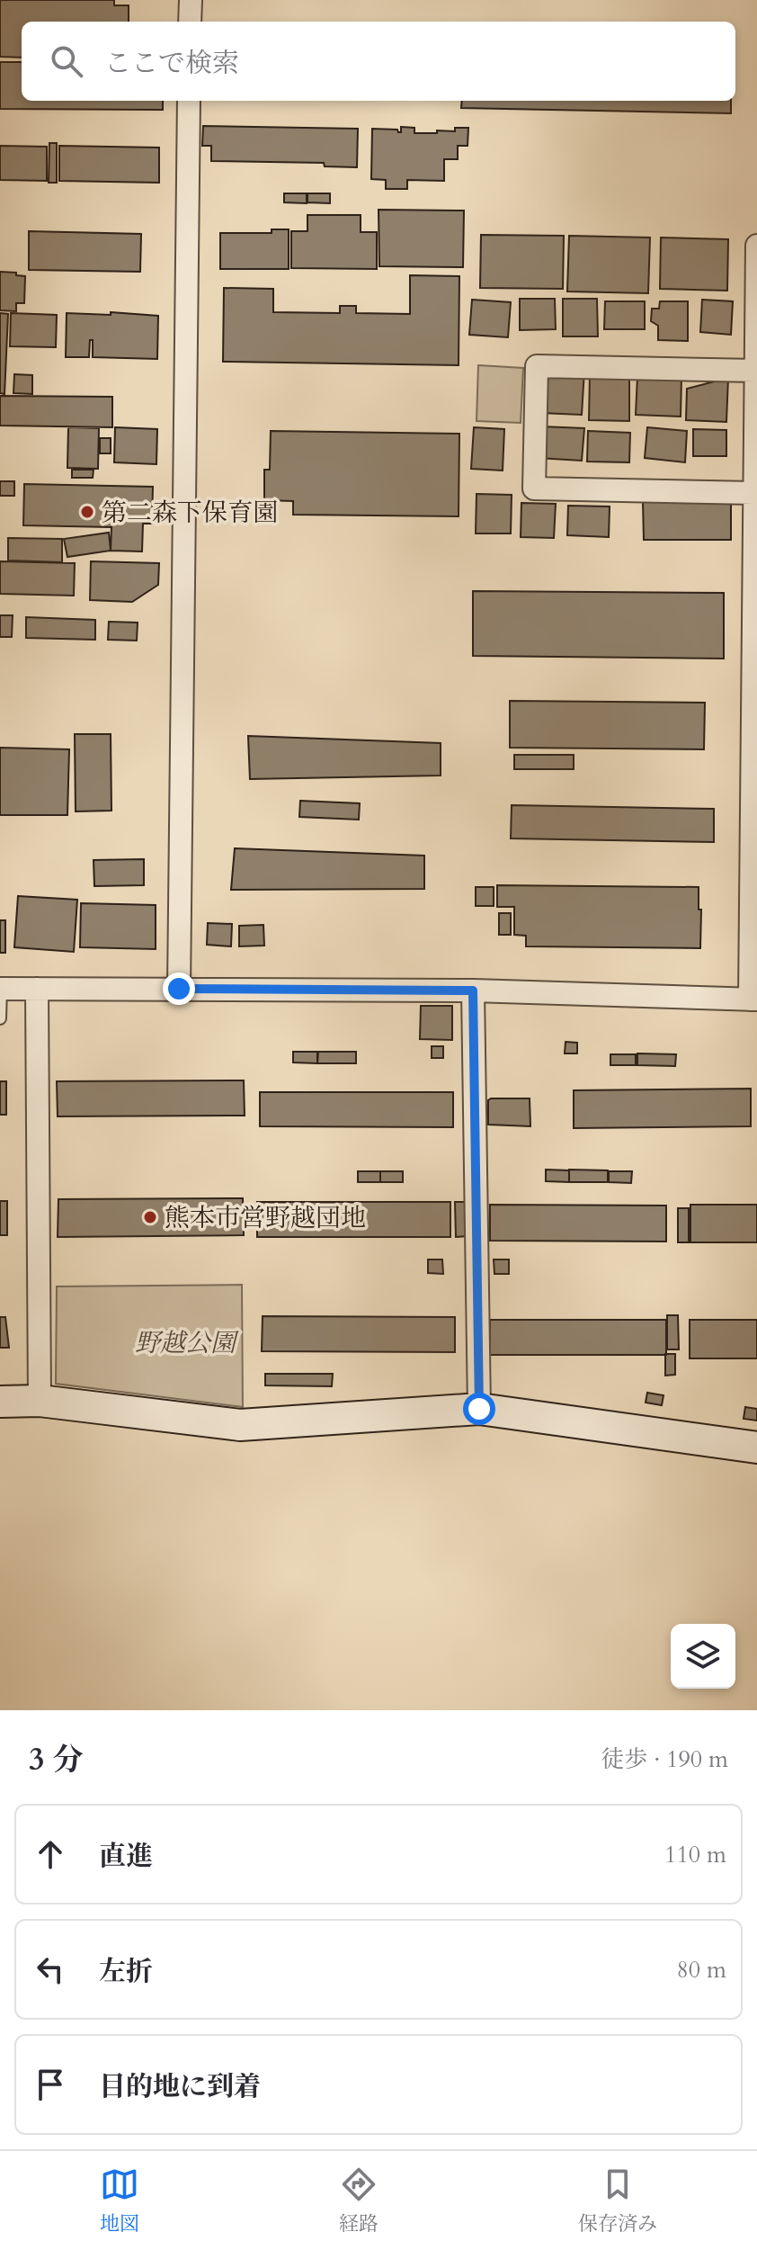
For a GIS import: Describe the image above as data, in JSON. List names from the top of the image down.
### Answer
{
  "parks": ["野越公園"],
  "places": ["第二森下保育園", "熊本市営野越団地"],
  "page": {
    "search": "ここで検索",
    "heading": ["3 分", "徒歩 · 190 m"],
    "list": [
      ["直進", "110 m"],
      ["左折", "80 m"],
      "目的地に到着"
    ],
    "nav": ["地図", "経路", "保存済み"]
  }
}
